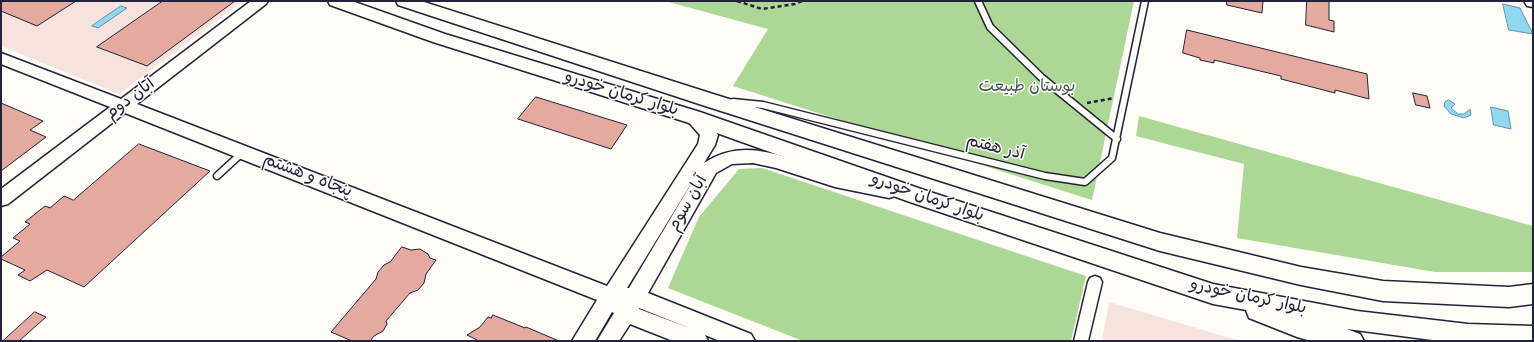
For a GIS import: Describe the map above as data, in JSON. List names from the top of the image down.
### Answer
{
  "streets": {
    "main road": ["بلوار کرمان خودرو"],
    "street": ["آبان دوم", "پنجاه و هشتم", "آبان سوم"],
    "lane": ["آذر هفتم"]
  },
  "crossings": [
    ["بلوار کرمان خودرو", "آذر هفتم"],
    ["بلوار کرمان خودرو", "آبان سوم"],
    ["آبان دوم", "پنجاه و هشتم"],
    ["پنجاه و هشتم", "آبان سوم"]
  ],
  "parks": ["بوستان طبیعت"]
}
